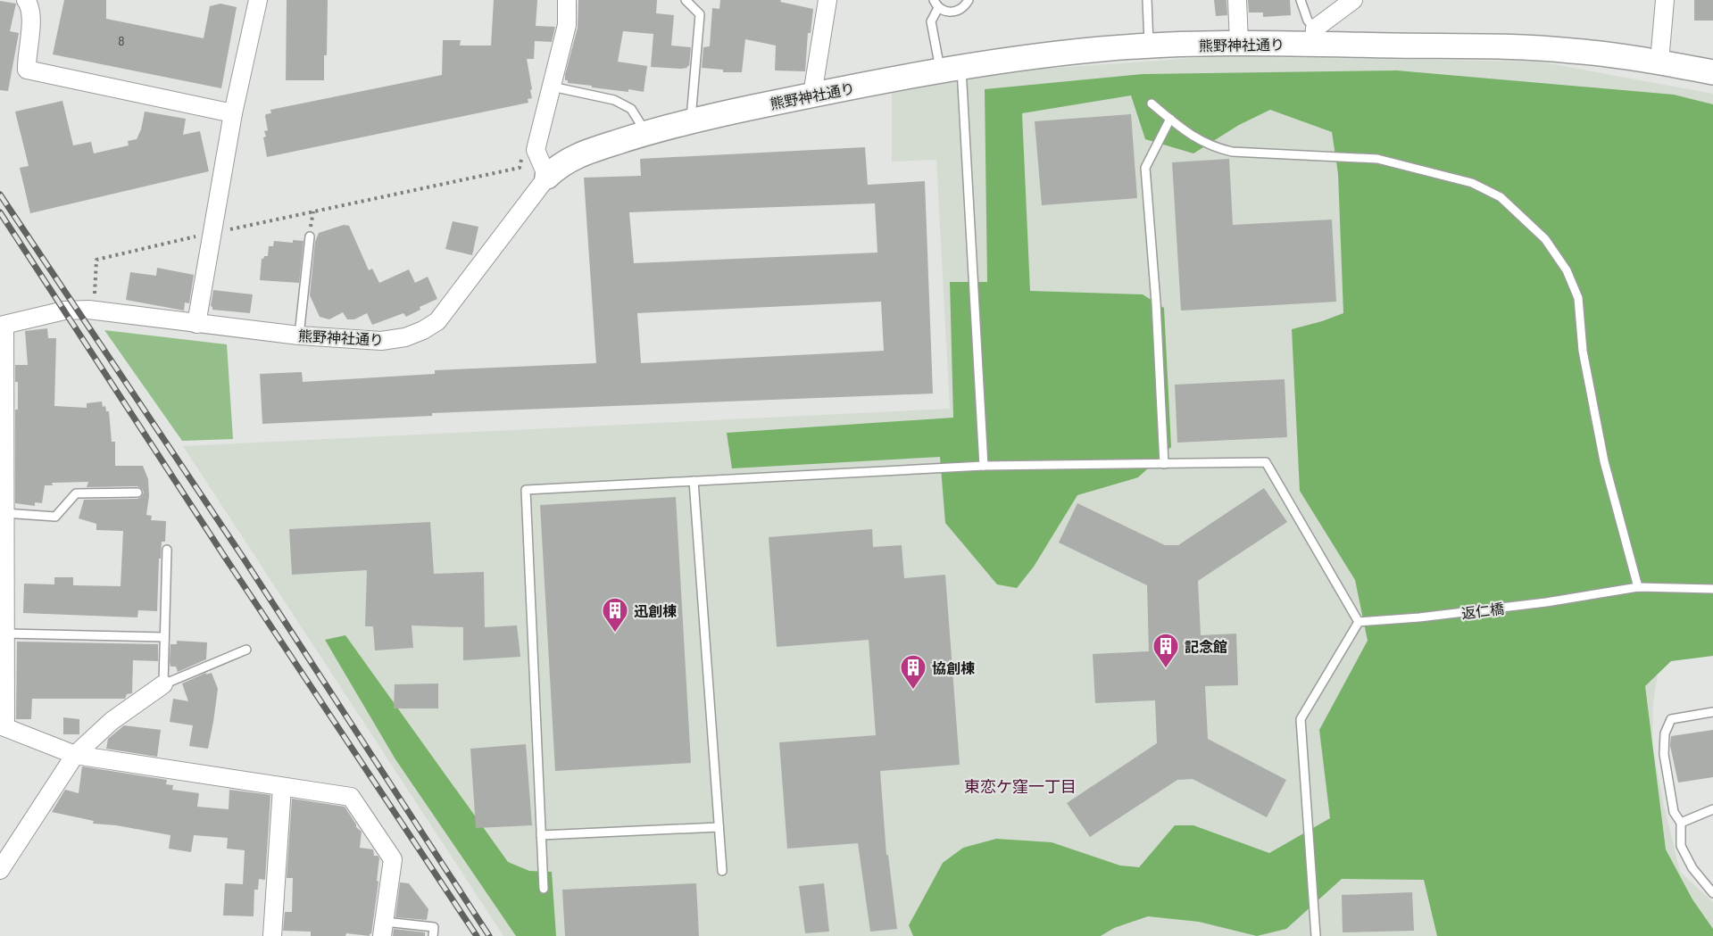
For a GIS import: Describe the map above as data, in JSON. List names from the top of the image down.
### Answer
{
  "streets": {
    "main road": ["熊野神社通り"],
    "lane": ["返仁橋"]
  },
  "districts": ["東恋ケ窪一丁目"],
  "places": {
    "building": ["迅創棟", "記念館", "協創棟"]
  },
  "house_numbers": ["8"]
}
